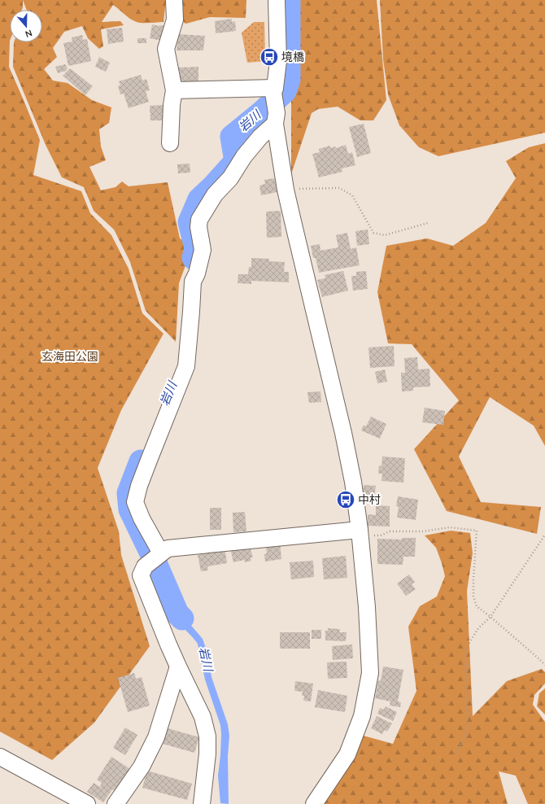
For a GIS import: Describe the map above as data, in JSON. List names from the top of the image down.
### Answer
{
  "water": ["岩川"],
  "parks": ["玄海田公園"],
  "places": {
    "bus stop": ["境橋", "中村"]
  },
  "north": "bottom"
}
